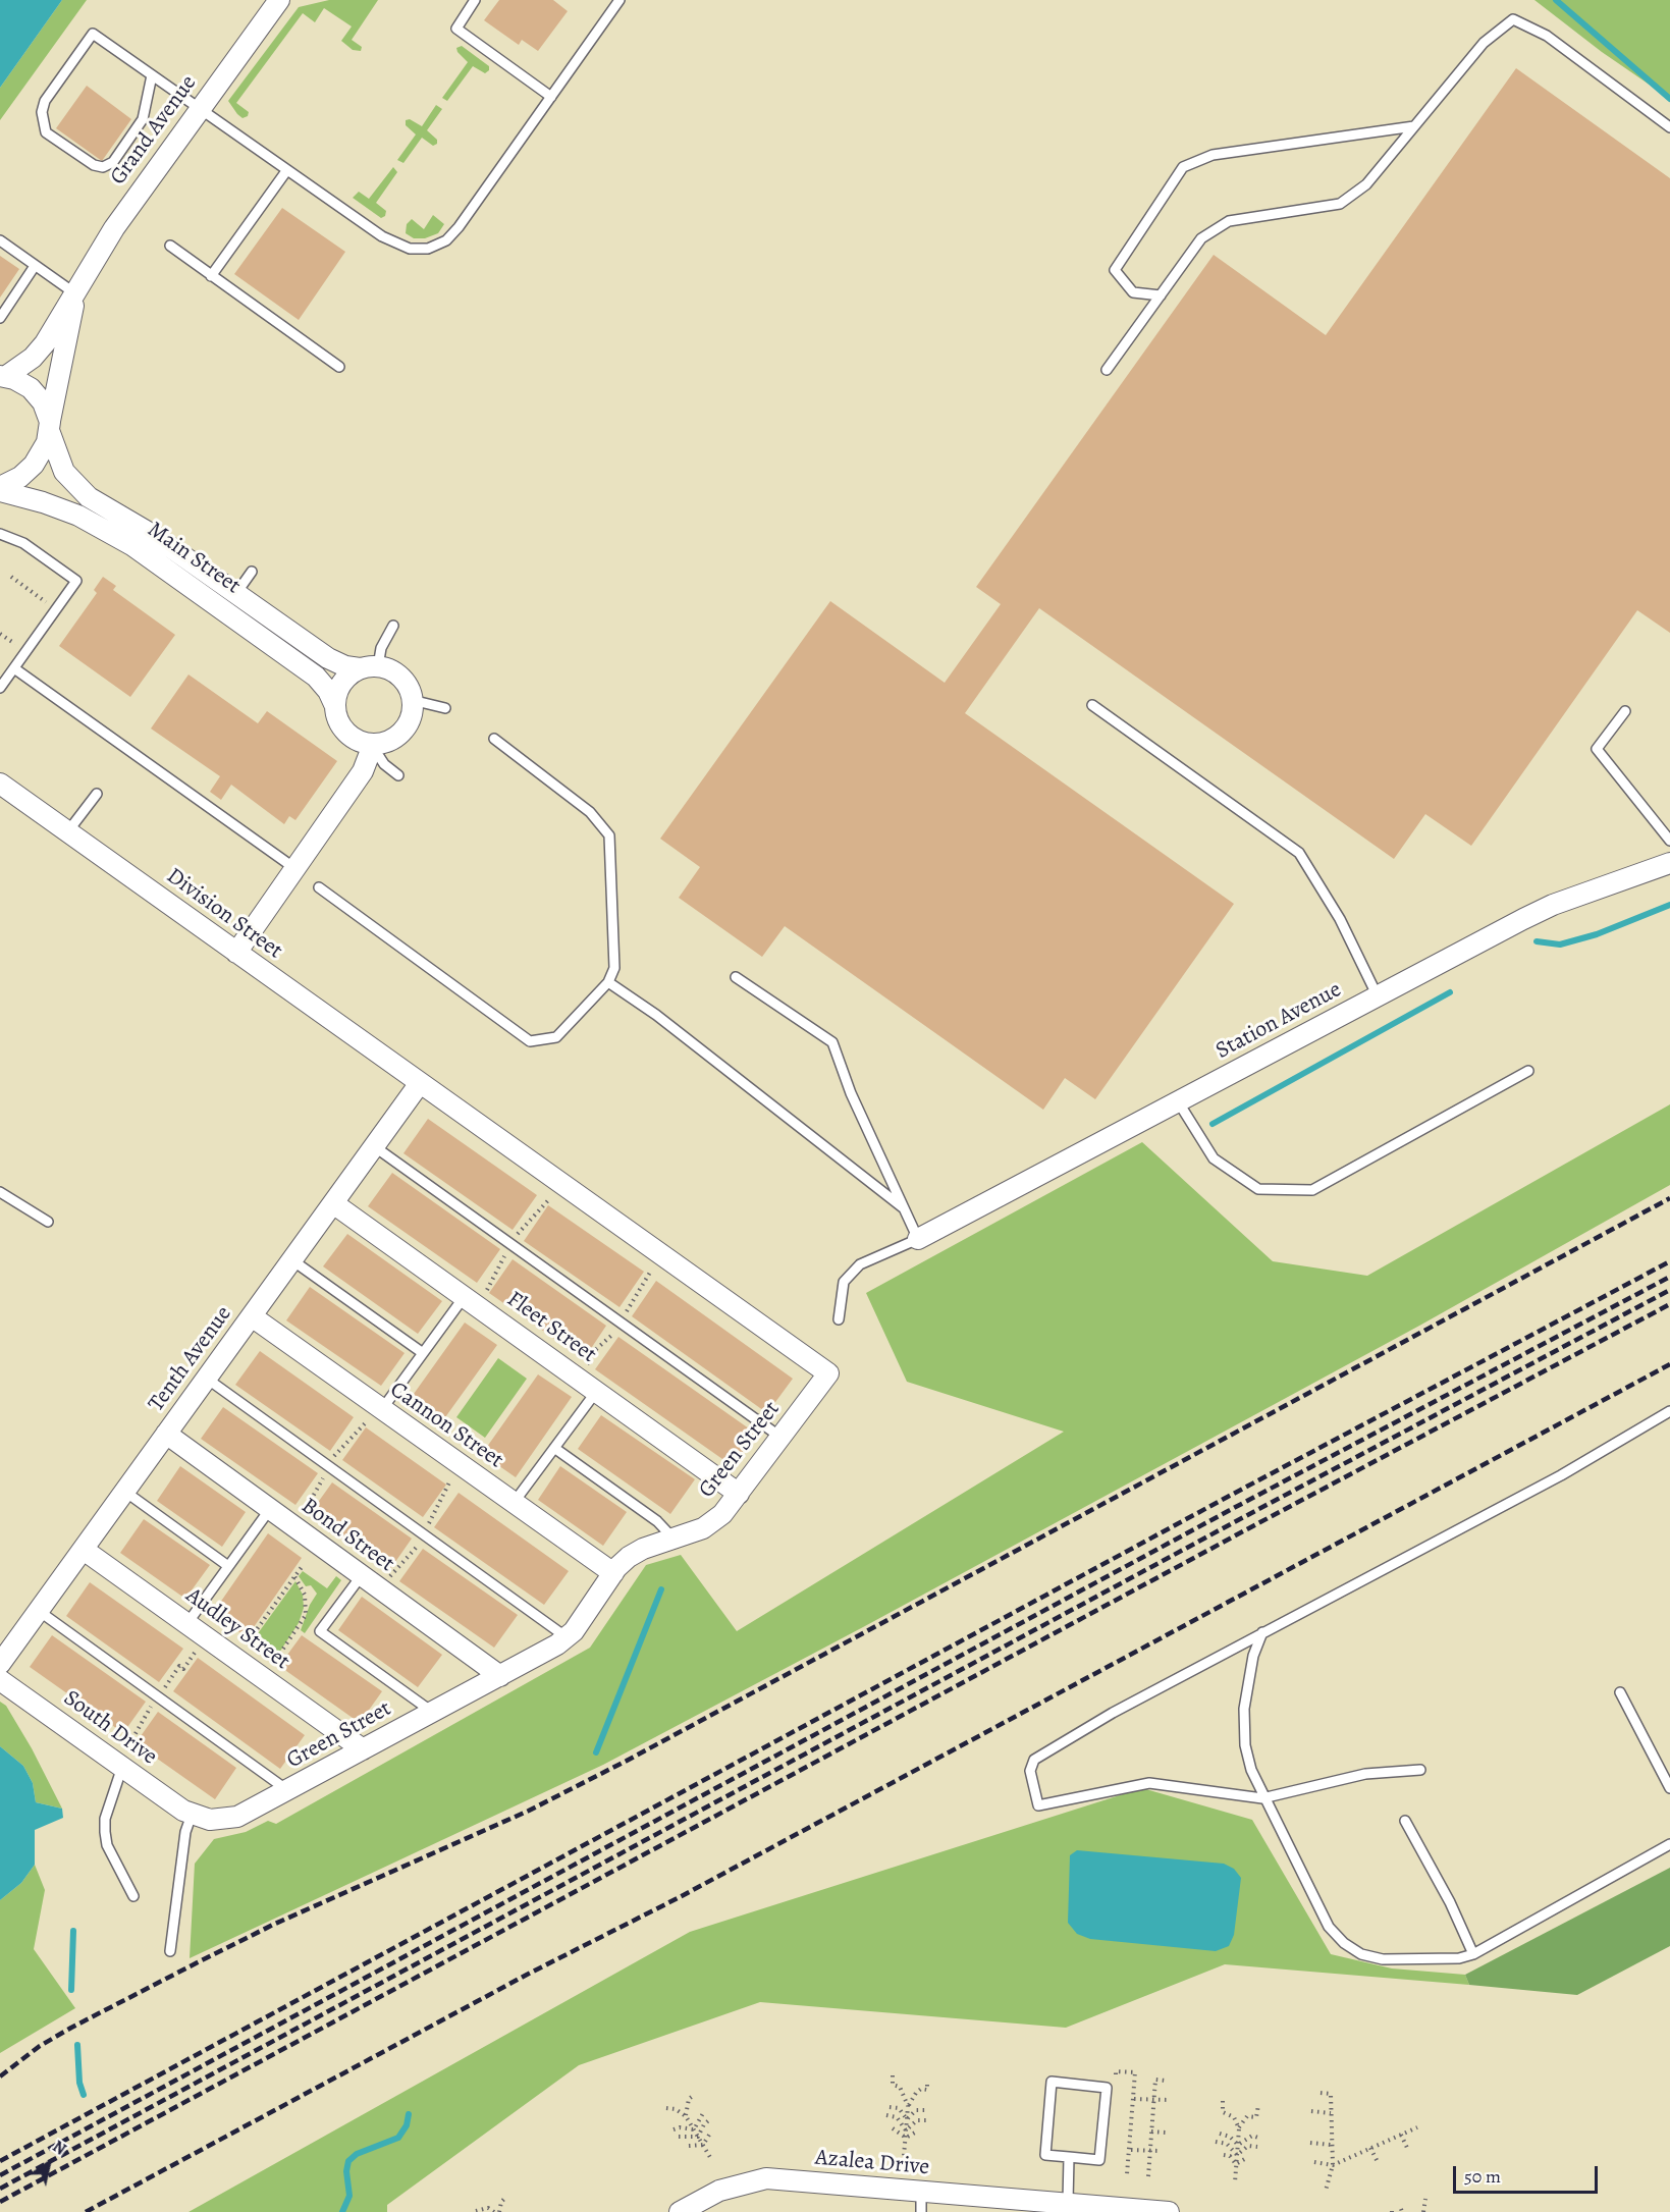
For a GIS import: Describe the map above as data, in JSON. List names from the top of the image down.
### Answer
{
  "streets": {
    "street": [
      "Grand Avenue",
      "Main Street",
      "Division Street",
      "Station Avenue",
      "Fleet Street",
      "Tenth Avenue",
      "Cannon Street",
      "Green Street",
      "Bond Street",
      "Audley Street",
      "South Drive",
      "Azalea Drive"
    ]
  },
  "crossings": [
    ["Grand Avenue", "Main Street"],
    ["Division Street", "Tenth Avenue"],
    ["Division Street", "Green Street"],
    ["Fleet Street", "Tenth Avenue"],
    ["Fleet Street", "Green Street"],
    ["Tenth Avenue", "Cannon Street"],
    ["Tenth Avenue", "Green Street"],
    ["Tenth Avenue", "Bond Street"],
    ["Tenth Avenue", "Audley Street"],
    ["Cannon Street", "Green Street"],
    ["Green Street", "Bond Street"],
    ["Green Street", "Audley Street"],
    ["Green Street", "South Drive"]
  ],
  "scale_bar": "50 m",
  "north": "top right"
}
